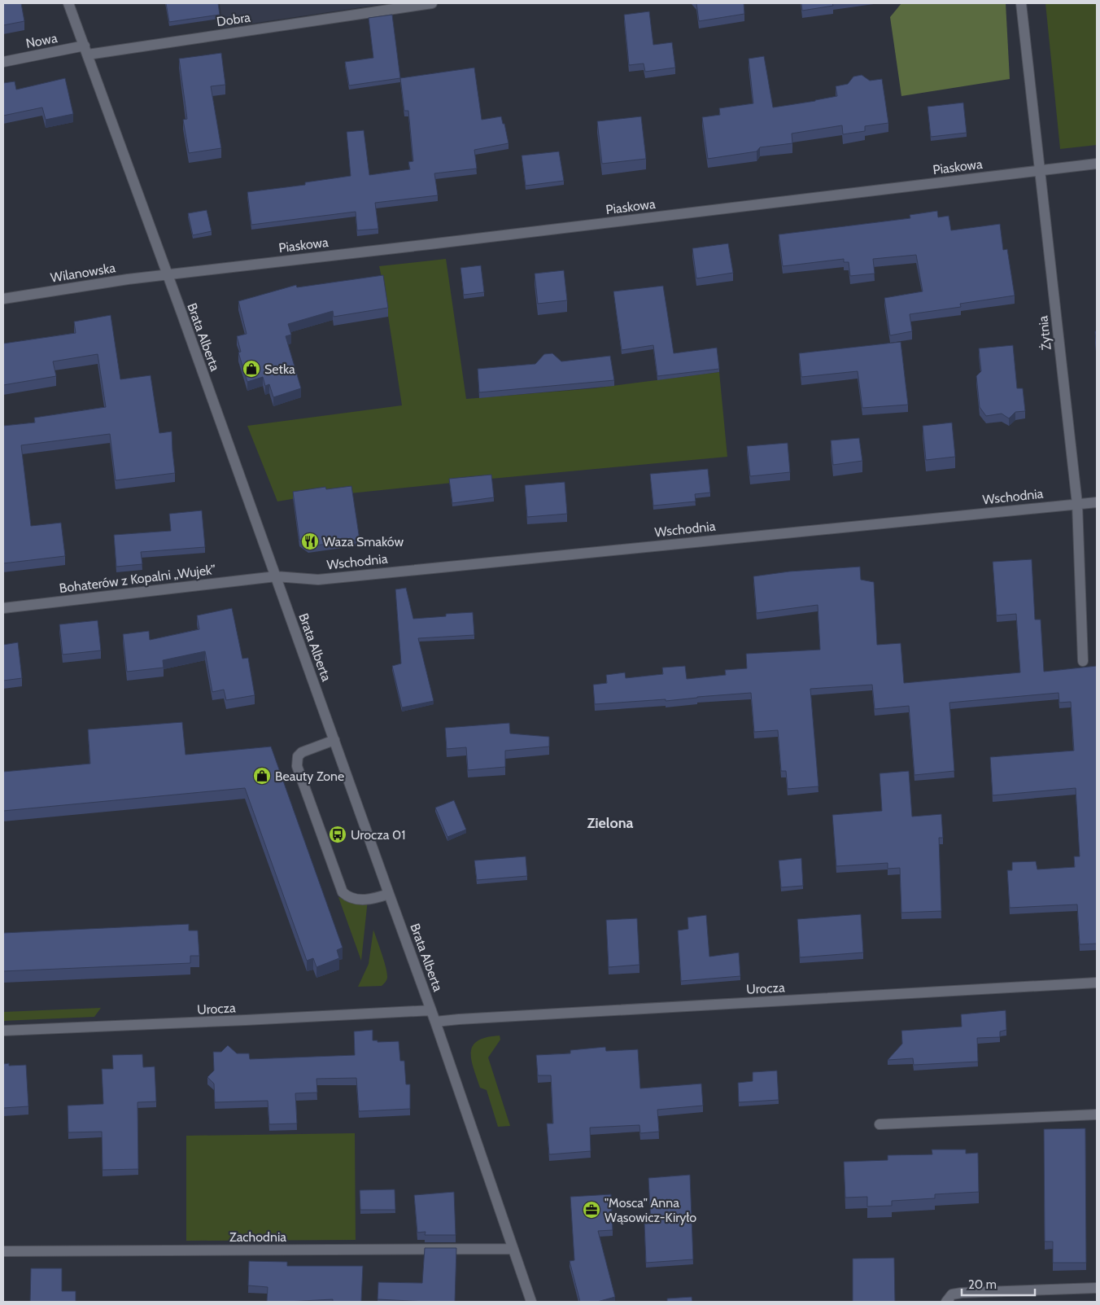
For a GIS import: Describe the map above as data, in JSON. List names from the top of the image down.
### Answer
{
  "streets": {
    "street": [
      "Dobra",
      "Nowa",
      "Piaskowa",
      "Wilanowska",
      "Żytnia",
      "Brata Alberta",
      "Wschodnia",
      "Bohaterów z Kopalni „Wujek”",
      "Urocza",
      "Zachodnia"
    ]
  },
  "crossings": [
    ["Dobra", "Nowa"],
    ["Dobra", "Brata Alberta"],
    ["Nowa", "Brata Alberta"],
    ["Piaskowa", "Wilanowska"],
    ["Piaskowa", "Żytnia"],
    ["Piaskowa", "Brata Alberta"],
    ["Wilanowska", "Brata Alberta"],
    ["Żytnia", "Wschodnia"],
    ["Brata Alberta", "Wschodnia"],
    ["Brata Alberta", "Bohaterów z Kopalni „Wujek”"],
    ["Brata Alberta", "Urocza"],
    ["Brata Alberta", "Zachodnia"],
    ["Wschodnia", "Bohaterów z Kopalni „Wujek”"]
  ],
  "districts": ["Zielona"],
  "places": {
    "shop": ["Setka", "Beauty Zone"],
    "restaurant": ["Waza Smaków"],
    "bus stop": ["Urocza 01"],
    "office": ["\"Mosca\" Anna Wąsowicz-Kiryło"]
  },
  "scale_bar": "20 m"
}
